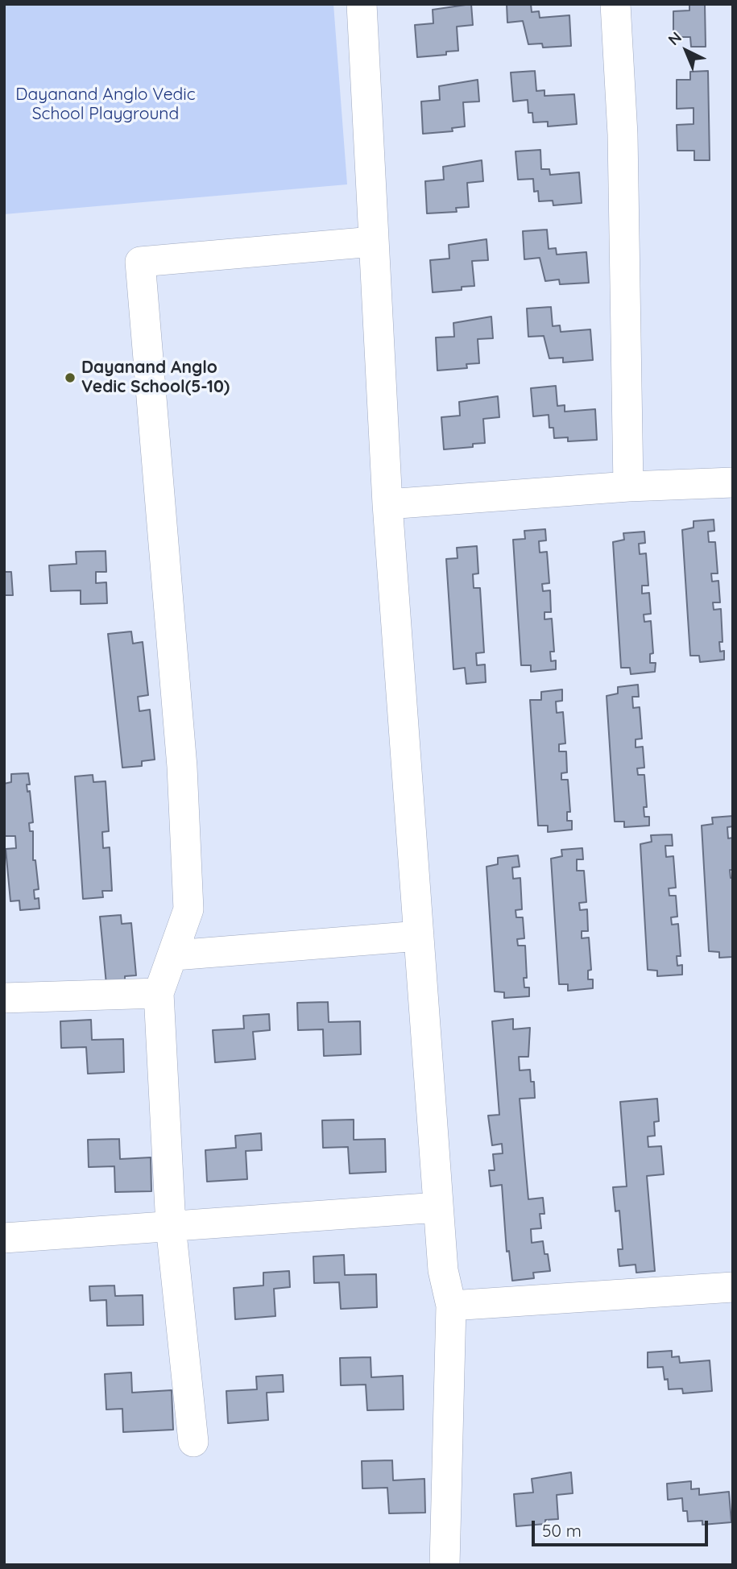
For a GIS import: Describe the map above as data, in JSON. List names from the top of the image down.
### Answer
{
  "parks": ["Dayanand Anglo Vedic School Playground"],
  "places": ["Dayanand Anglo Vedic School(5-10)"],
  "scale_bar": "50 m",
  "north": "top left"
}
